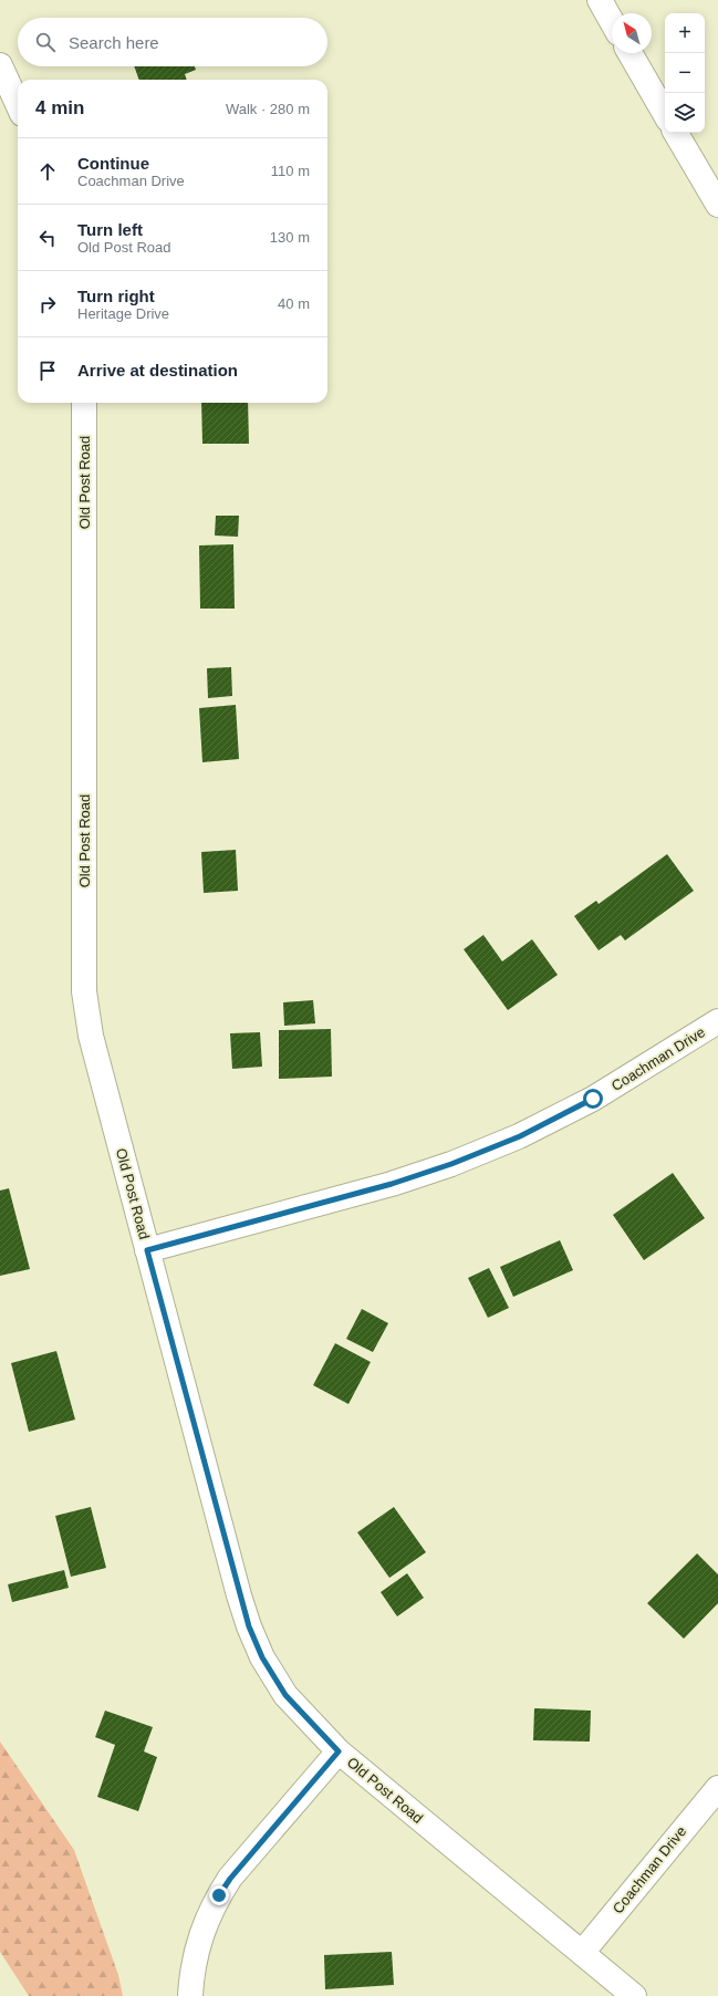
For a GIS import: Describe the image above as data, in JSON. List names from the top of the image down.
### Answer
{
  "streets": {
    "street": ["Old Post Road", "Coachman Drive"]
  },
  "crossings": [
    ["Old Post Road", "Coachman Drive"]
  ],
  "north": "top left",
  "page": {
    "map_buttons": ["+", "−"],
    "search": "Search here",
    "heading": ["4 min", "Walk · 280 m"],
    "list": [
      ["Continue", "Coachman Drive", "110 m"],
      ["Turn left", "Old Post Road", "130 m"],
      ["Turn right", "Heritage Drive", "40 m"],
      "Arrive at destination"
    ]
  }
}
